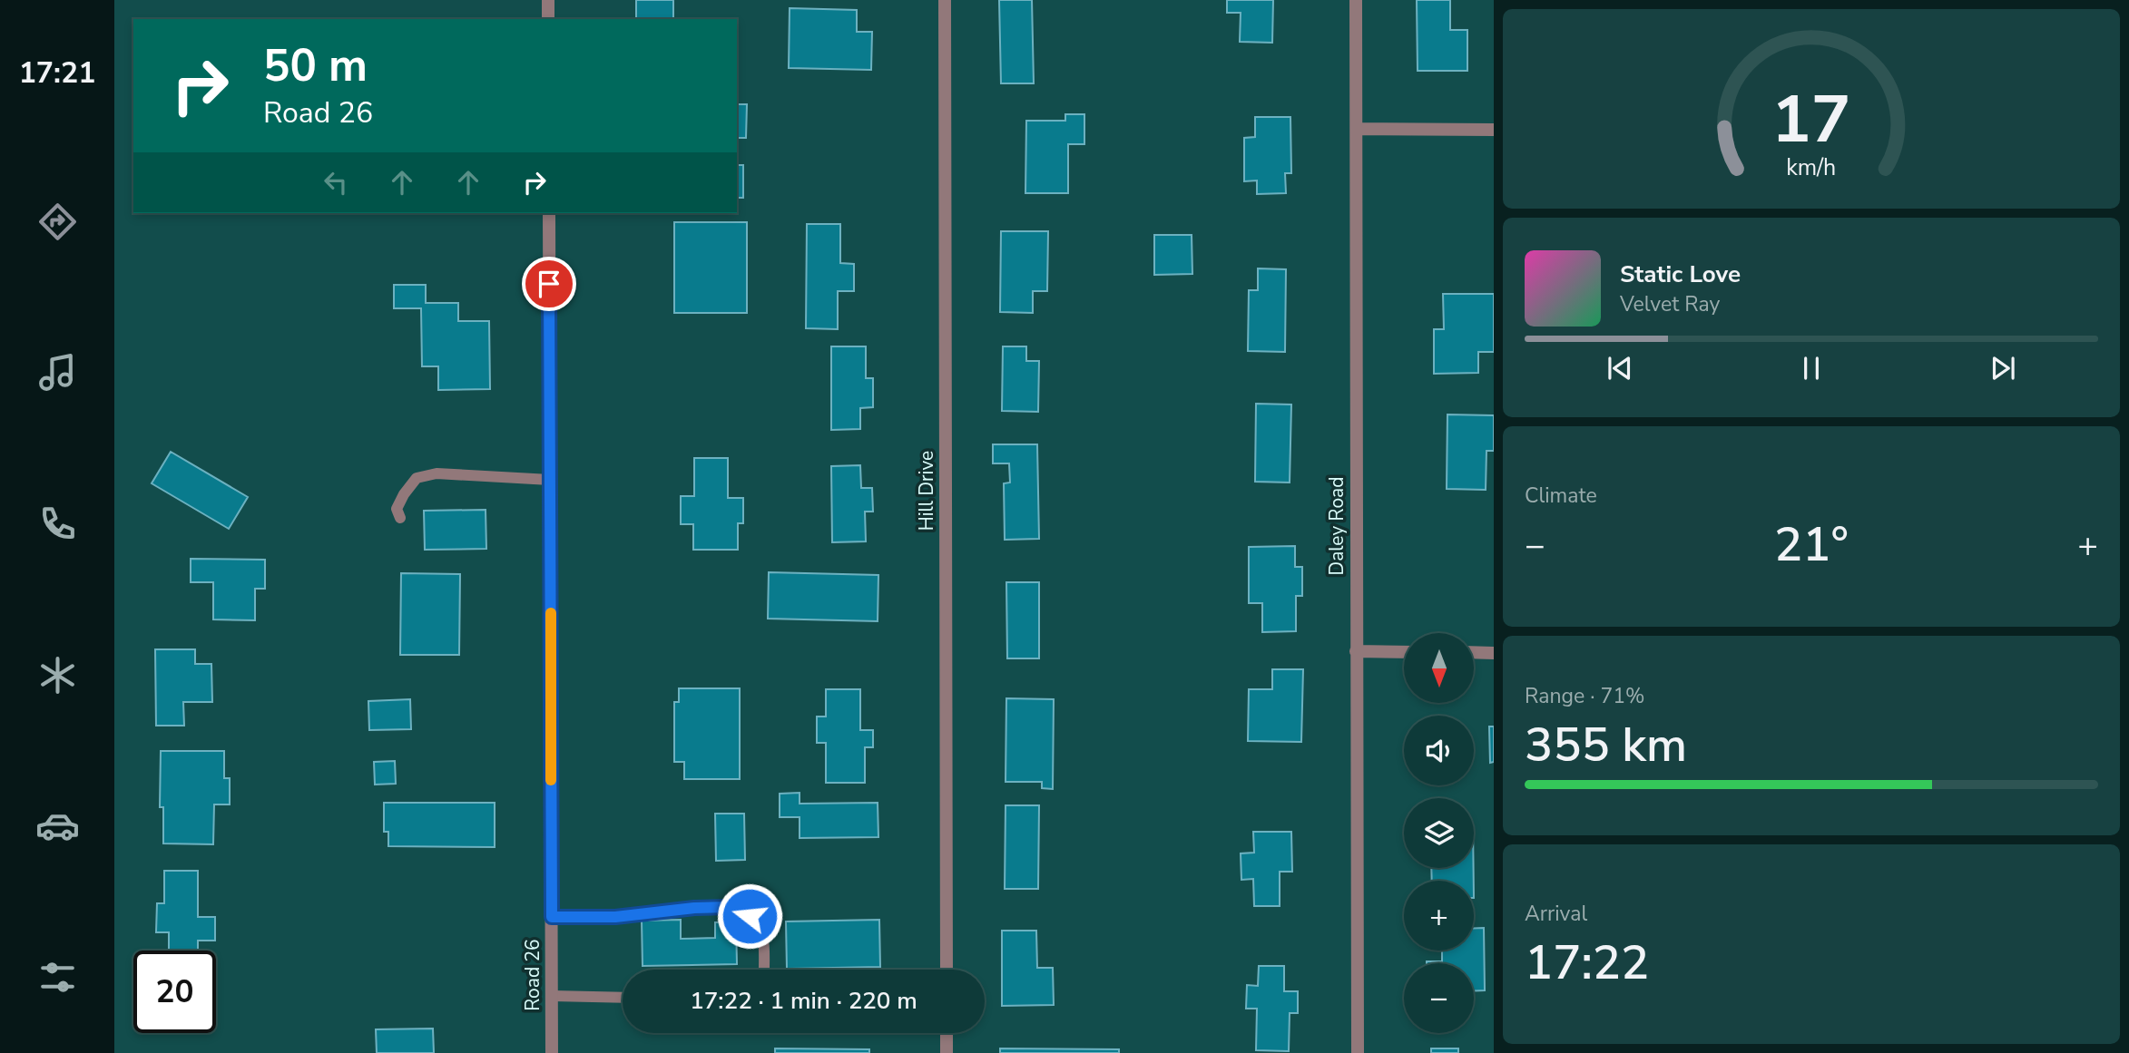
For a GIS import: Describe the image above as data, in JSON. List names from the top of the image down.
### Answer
{
  "streets": {
    "street": ["Hill Drive", "Daley Road", "Road 26"]
  },
  "north": "bottom",
  "page": {
    "tabs": "17:21",
    "turn": ["50 m", "Road 26"],
    "song": ["Static Love", "Velvet Ray"],
    "tile": [
      "Climate",
      ["Range · 71%", "355 km"],
      ["Arrival", "17:22"]
    ],
    "heat": ["−", "21°", "+"],
    "map_buttons": ["+", "−"],
    "limit": "20",
    "trip": "17:22 · 1 min · 220 m",
    "gauge": ["17", "km/h"]
  }
}
